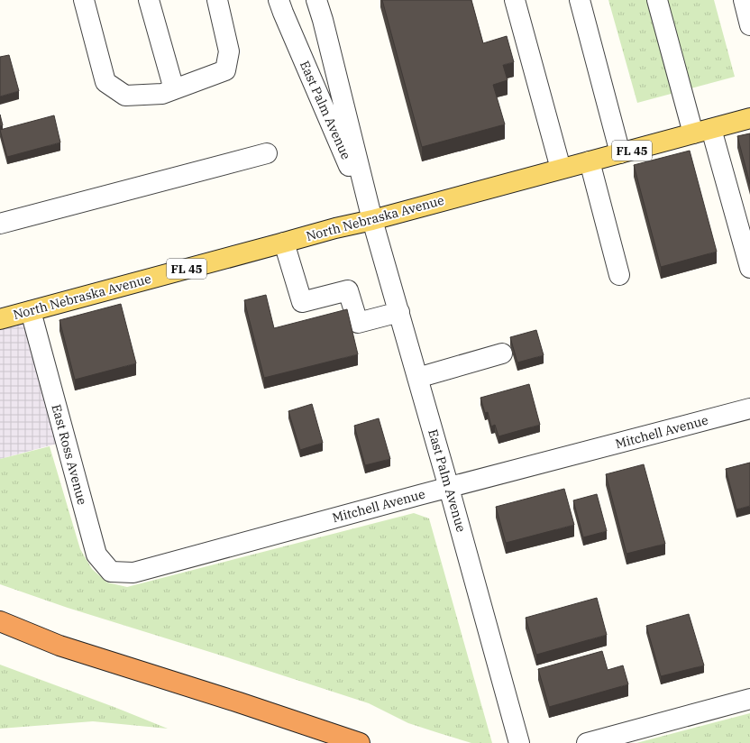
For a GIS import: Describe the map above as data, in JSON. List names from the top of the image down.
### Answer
{
  "streets": {
    "main road": ["FL 45", "North Nebraska Avenue"],
    "street": ["East Palm Avenue", "Mitchell Avenue", "East Ross Avenue"]
  },
  "crossings": [
    ["East Palm Avenue", "North Nebraska Avenue"],
    ["East Palm Avenue", "Mitchell Avenue"],
    ["North Nebraska Avenue", "East Ross Avenue"],
    ["Mitchell Avenue", "East Ross Avenue"]
  ]
}
